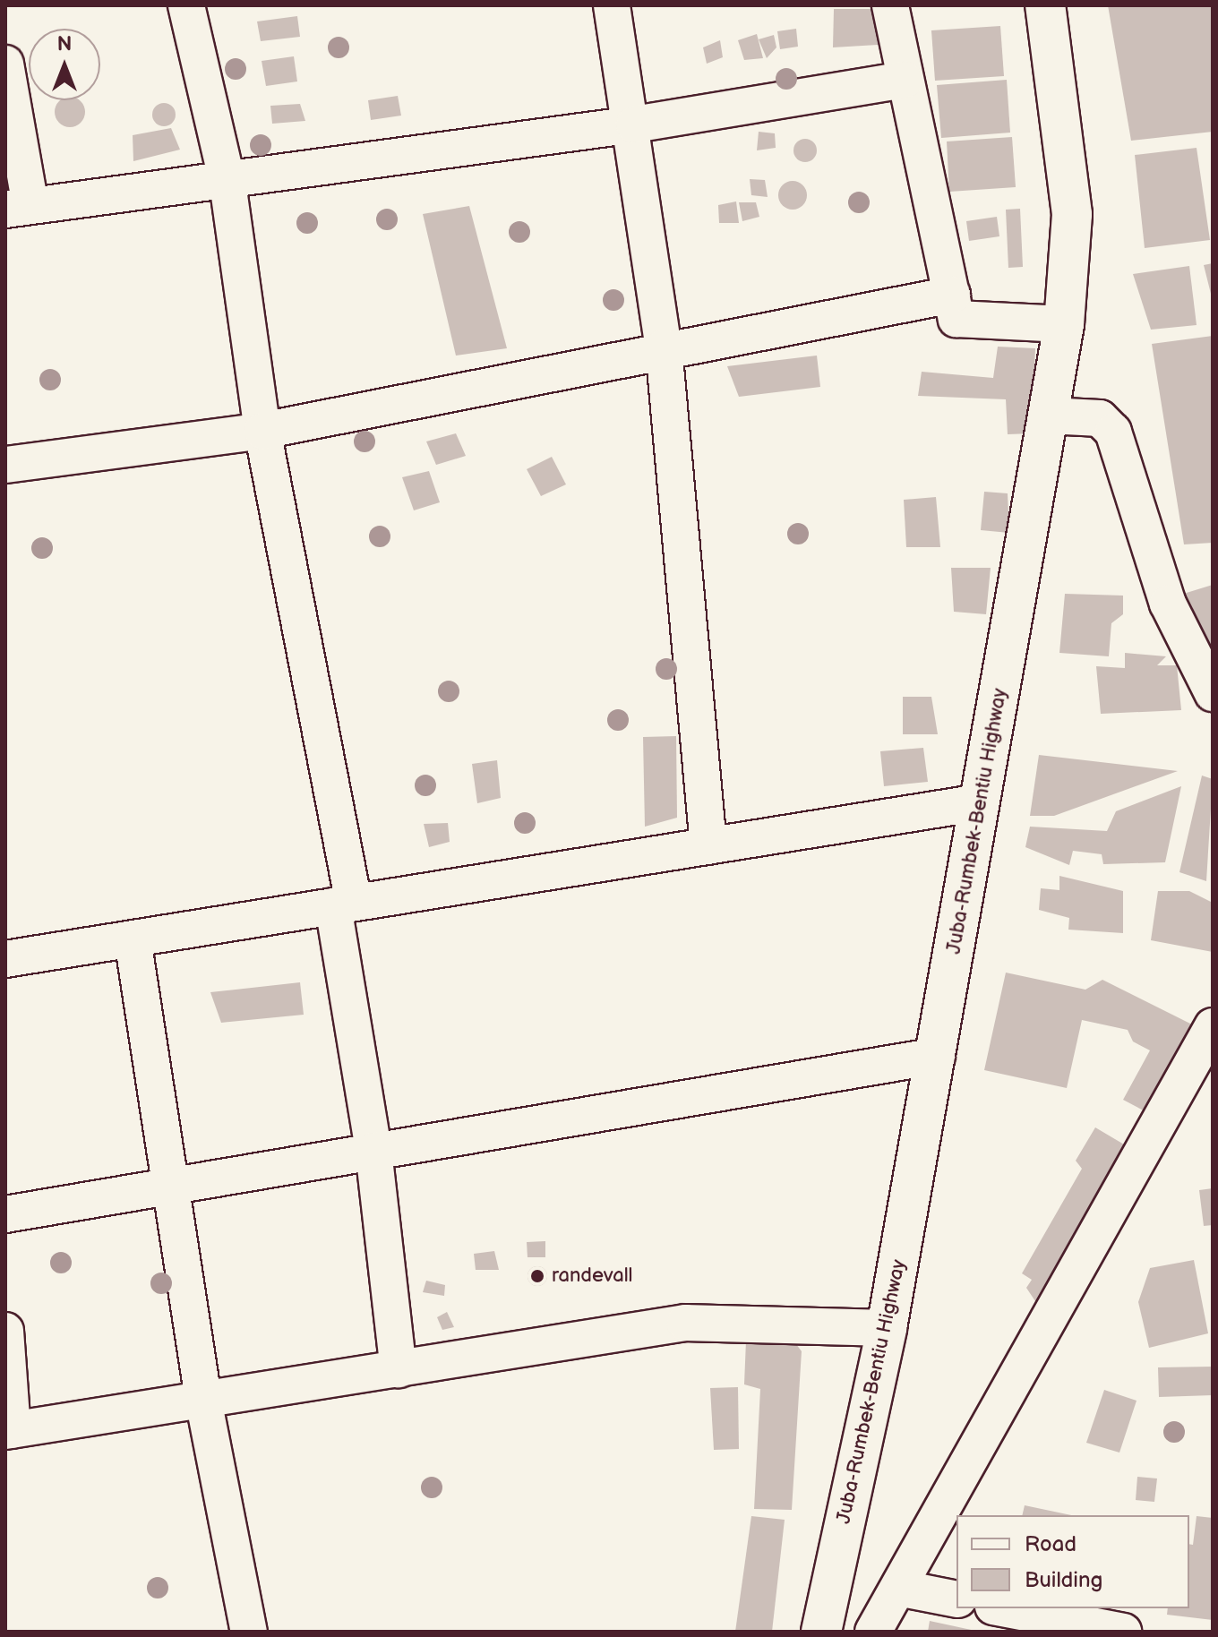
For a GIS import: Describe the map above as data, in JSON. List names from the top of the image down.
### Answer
{
  "streets": {
    "main road": ["Juba-Rumbek-Bentiu Highway"]
  },
  "places": ["randevall"],
  "legend": ["Road", "Building"],
  "north": "top"
}
